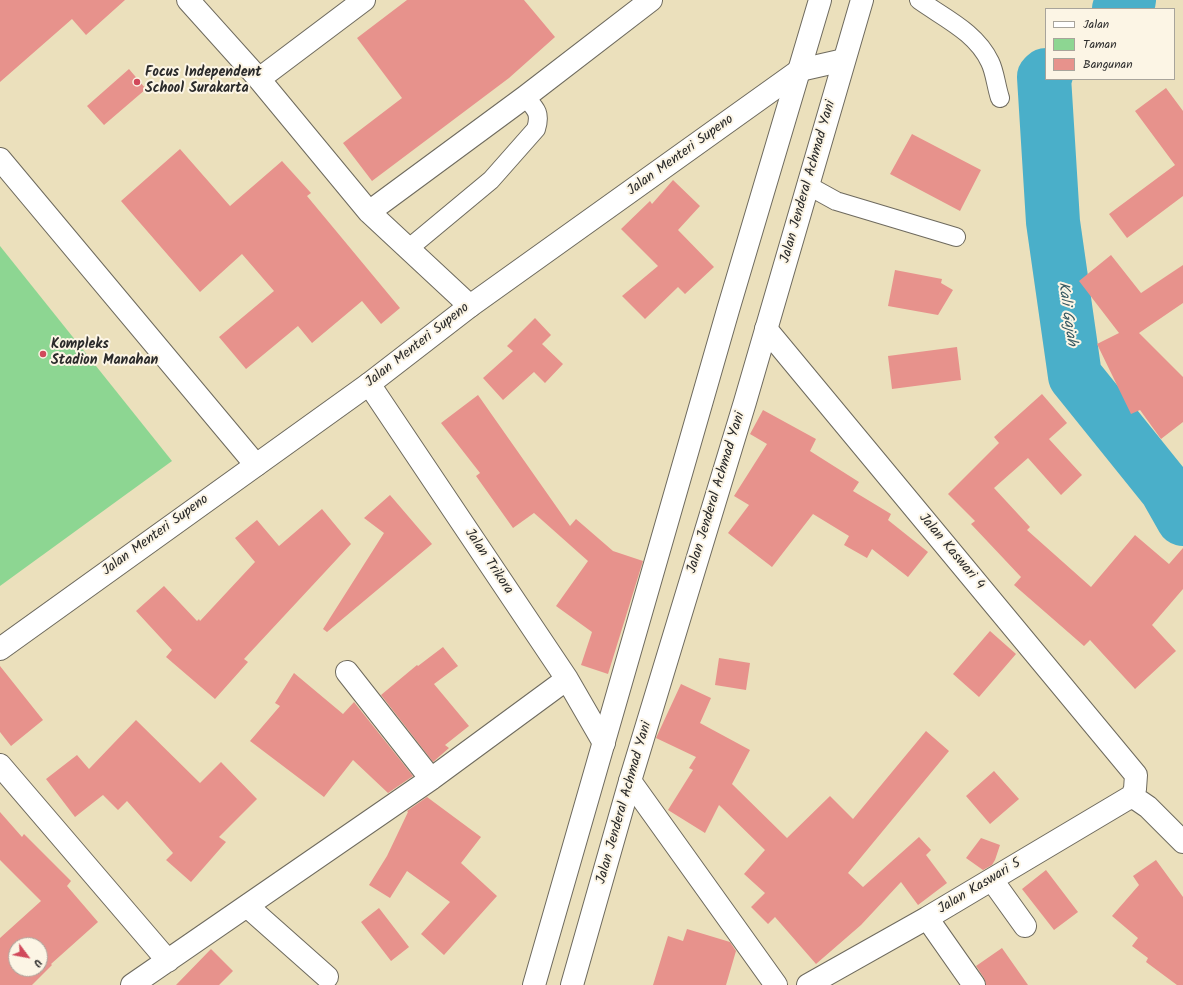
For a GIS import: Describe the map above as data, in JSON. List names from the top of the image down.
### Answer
{
  "streets": {
    "street": [
      "Jalan Menteri Supeno",
      "Jalan Jenderal Achmad Yani",
      "Jalan Kaswari 4",
      "Jalan Trikora",
      "Jalan Kaswari 5"
    ]
  },
  "crossings": [
    ["Jalan Menteri Supeno", "Jalan Jenderal Achmad Yani"],
    ["Jalan Menteri Supeno", "Jalan Trikora"],
    ["Jalan Jenderal Achmad Yani", "Jalan Kaswari 4"],
    ["Jalan Kaswari 4", "Jalan Kaswari 5"]
  ],
  "water": ["Kali Gajah"],
  "places": ["Focus Independent School Surakarta", "Kompleks Stadion Manahan"],
  "legend": ["Jalan", "Taman", "Bangunan"],
  "north": "bottom right"
}
